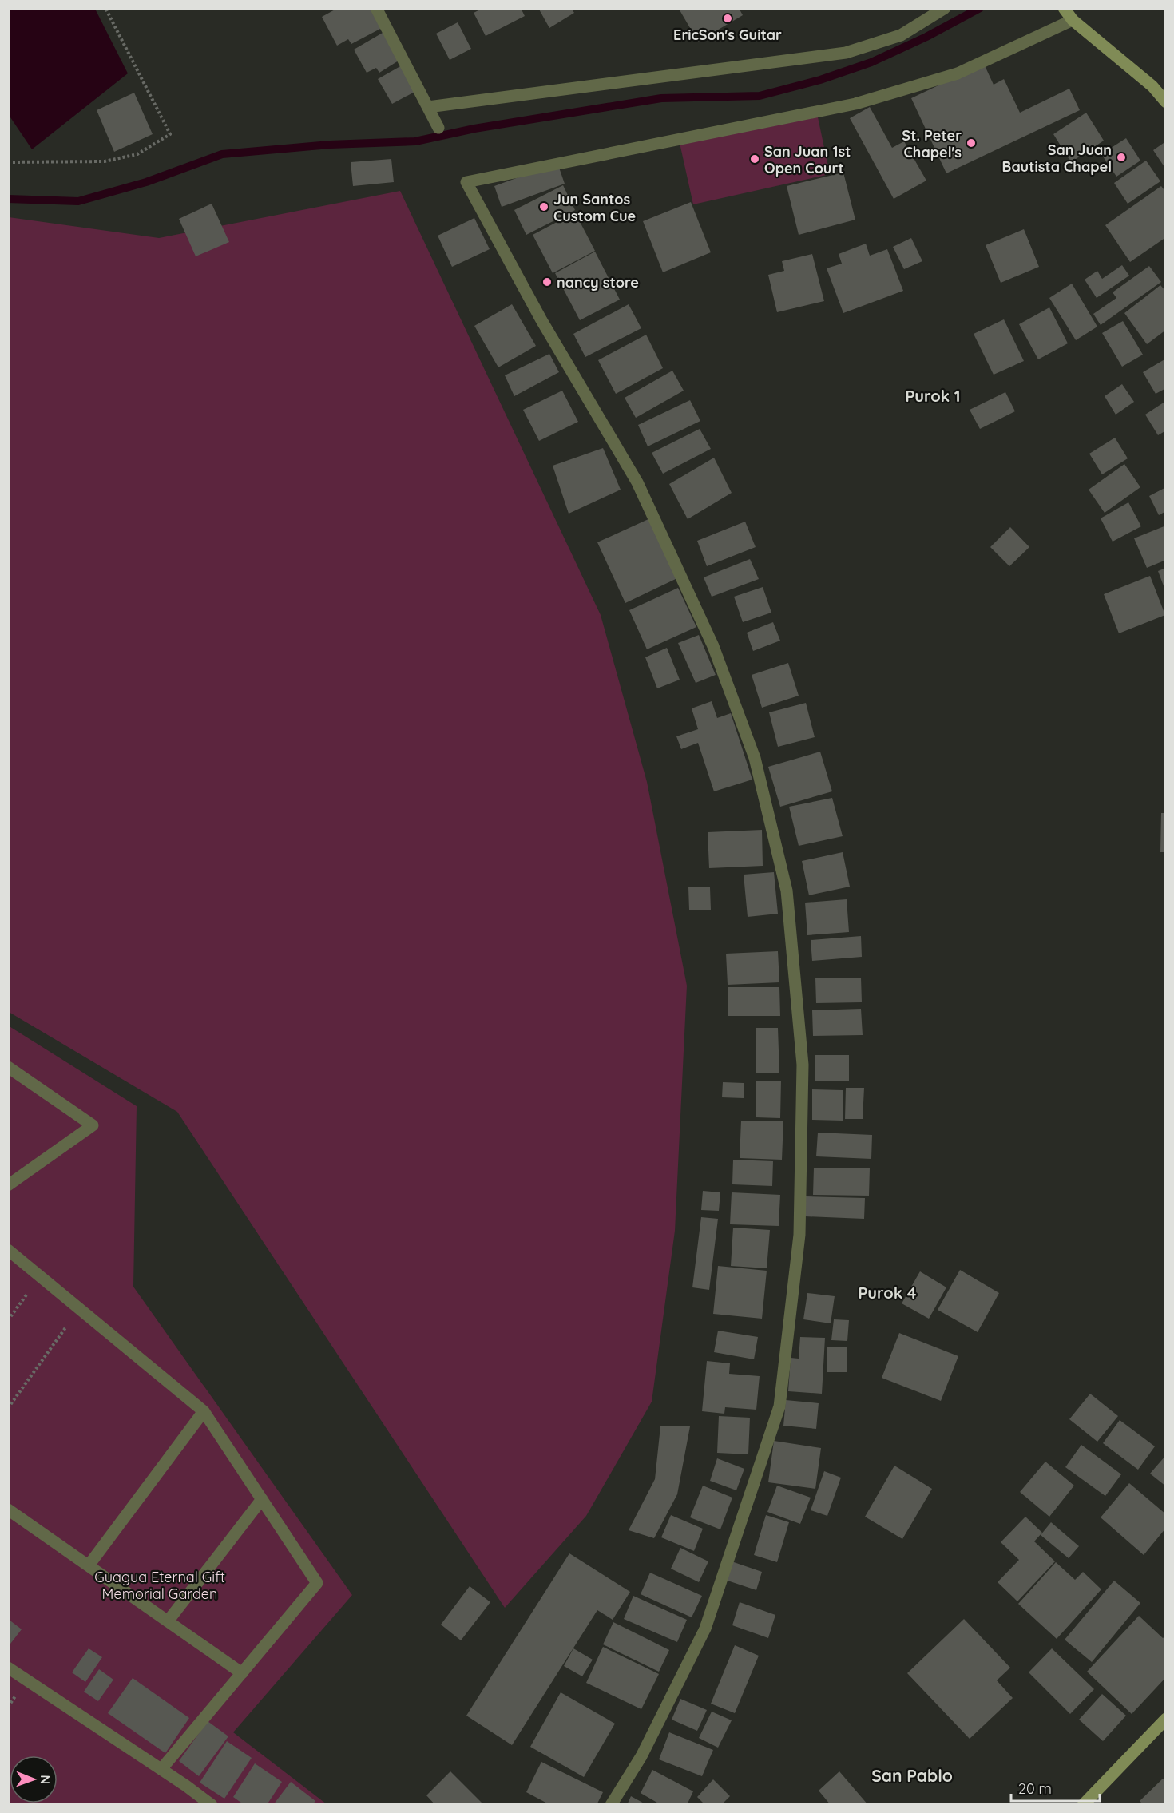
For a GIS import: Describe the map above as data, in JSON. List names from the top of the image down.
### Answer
{
  "districts": ["Purok 1", "Purok 4", "San Pablo"],
  "parks": ["Guagua Eternal Gift Memorial Garden"],
  "places": [
    "EricSon's Guitar",
    "St. Peter Chapel's",
    "San Juan Bautista Chapel",
    "San Juan 1st Open Court",
    "Jun Santos Custom Cue",
    "nancy store"
  ],
  "scale_bar": "20 m",
  "north": "right"
}
